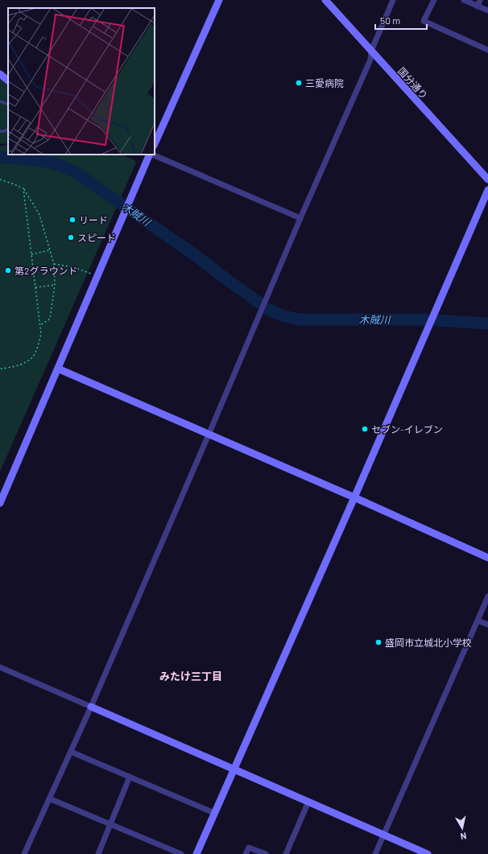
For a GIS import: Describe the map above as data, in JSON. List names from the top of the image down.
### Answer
{
  "streets": {
    "street": ["国分通り"]
  },
  "districts": ["みたけ三丁目"],
  "water": ["木賊川"],
  "places": [
    "三愛病院",
    "リード",
    "スピード",
    "第2グラウンド",
    "セブン-イレブン",
    "盛岡市立城北小学校"
  ],
  "scale_bar": "50 m",
  "north": "bottom"
}
